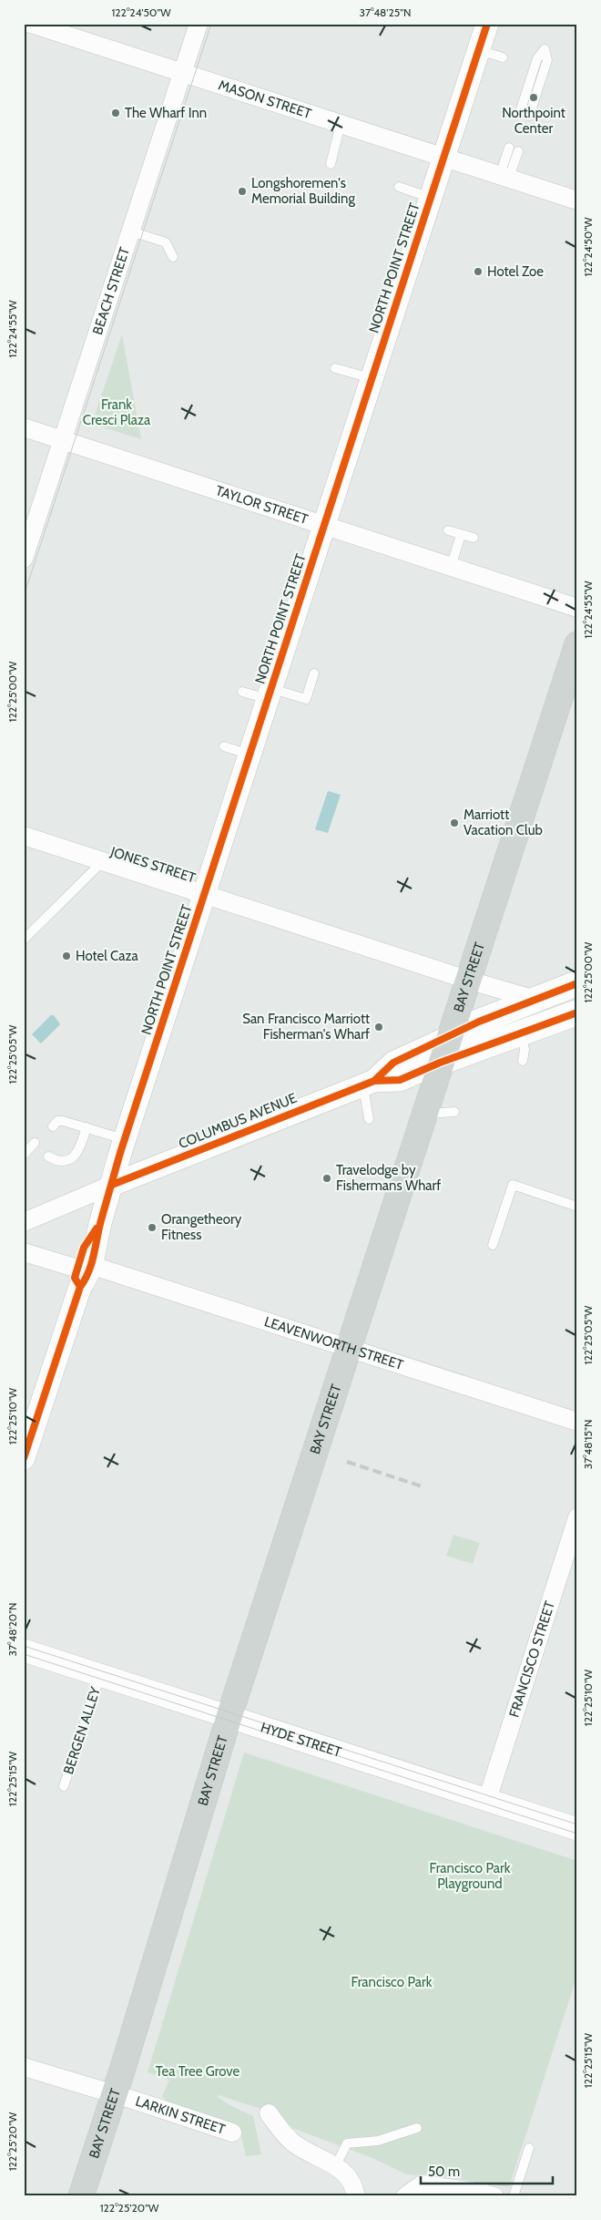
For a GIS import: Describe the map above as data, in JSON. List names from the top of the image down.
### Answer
{
  "streets": {
    "main road": ["BAY STREET", "COLUMBUS AVENUE"],
    "street": [
      "MASON STREET",
      "NORTH POINT STREET",
      "BEACH STREET",
      "TAYLOR STREET",
      "JONES STREET",
      "LEAVENWORTH STREET",
      "FRANCISCO STREET",
      "HYDE STREET",
      "LARKIN STREET"
    ],
    "lane": ["BERGEN ALLEY"]
  },
  "crossings": [
    ["MASON STREET", "NORTH POINT STREET"],
    ["MASON STREET", "BEACH STREET"],
    ["NORTH POINT STREET", "TAYLOR STREET"],
    ["NORTH POINT STREET", "JONES STREET"],
    ["NORTH POINT STREET", "COLUMBUS AVENUE"],
    ["NORTH POINT STREET", "LEAVENWORTH STREET"],
    ["BEACH STREET", "TAYLOR STREET"],
    ["JONES STREET", "BAY STREET"],
    ["JONES STREET", "COLUMBUS AVENUE"],
    ["BAY STREET", "COLUMBUS AVENUE"],
    ["BAY STREET", "LEAVENWORTH STREET"],
    ["BAY STREET", "HYDE STREET"],
    ["BAY STREET", "LARKIN STREET"],
    ["FRANCISCO STREET", "HYDE STREET"],
    ["BERGEN ALLEY", "HYDE STREET"]
  ],
  "parks": [
    "Frank Cresci Plaza",
    "Francisco Park Playground",
    "Francisco Park",
    "Tea Tree Grove"
  ],
  "places": [
    "Northpoint Center",
    "The Wharf Inn",
    "Longshoremen's Memorial Building",
    "Hotel Zoe",
    "Marriott Vacation Club",
    "Hotel Caza",
    "San Francisco Marriott Fisherman's Wharf",
    "Travelodge by Fishermans Wharf",
    "Orangetheory Fitness"
  ],
  "scale_bar": "50 m",
  "coordinates": [
    "122°24'50\"W",
    "37°48'25\"N",
    "122°24'55\"W",
    "122°25'00\"W",
    "122°25'05\"W",
    "122°25'10\"W",
    "37°48'15\"N",
    "37°48'20\"N",
    "122°25'15\"W",
    "122°25'20\"W"
  ]
}
